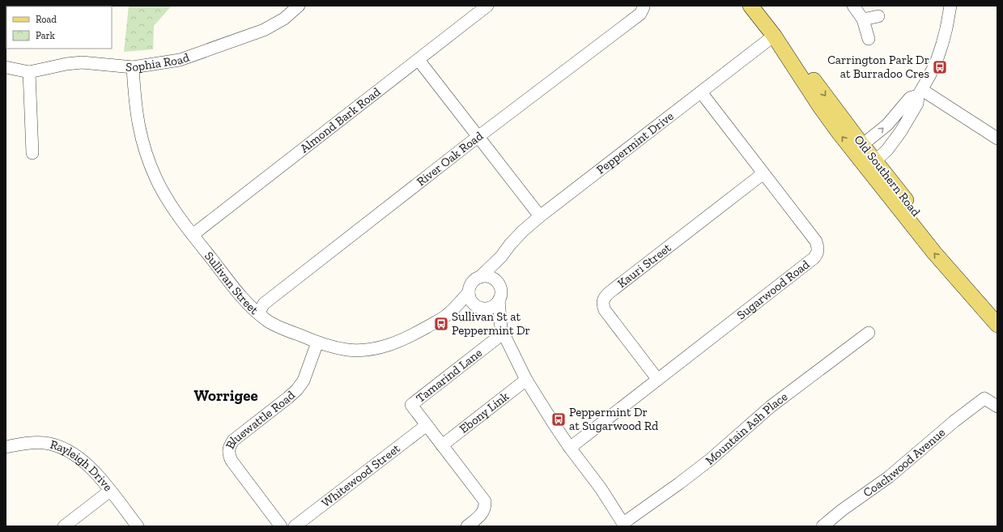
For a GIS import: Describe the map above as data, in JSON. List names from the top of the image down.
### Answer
{
  "streets": {
    "main road": ["Old Southern Road"],
    "street": [
      "Sophia Road",
      "Almond Bark Road",
      "Peppermint Drive",
      "River Oak Road",
      "Kauri Street",
      "Sullivan Street",
      "Sugarwood Road",
      "Tamarind Lane",
      "Ebony Link",
      "Bluewattle Road",
      "Mountain Ash Place",
      "Coachwood Avenue",
      "Rayleigh Drive",
      "Whitewood Street"
    ]
  },
  "crossings": [
    ["Sophia Road", "Sullivan Street"],
    ["Almond Bark Road", "Sullivan Street"],
    ["Peppermint Drive", "Old Southern Road"],
    ["Peppermint Drive", "Sullivan Street"],
    ["Peppermint Drive", "Sugarwood Road"],
    ["River Oak Road", "Sullivan Street"],
    ["Kauri Street", "Sugarwood Road"],
    ["Sullivan Street", "Bluewattle Road"],
    ["Tamarind Lane", "Whitewood Street"]
  ],
  "districts": ["Worrigee"],
  "places": {
    "bus stop": ["Carrington Park Dr at Burradoo Cres", "Sullivan St at Peppermint Dr", "Peppermint Dr at Sugarwood Rd"]
  },
  "legend": ["Road", "Park"]
}
